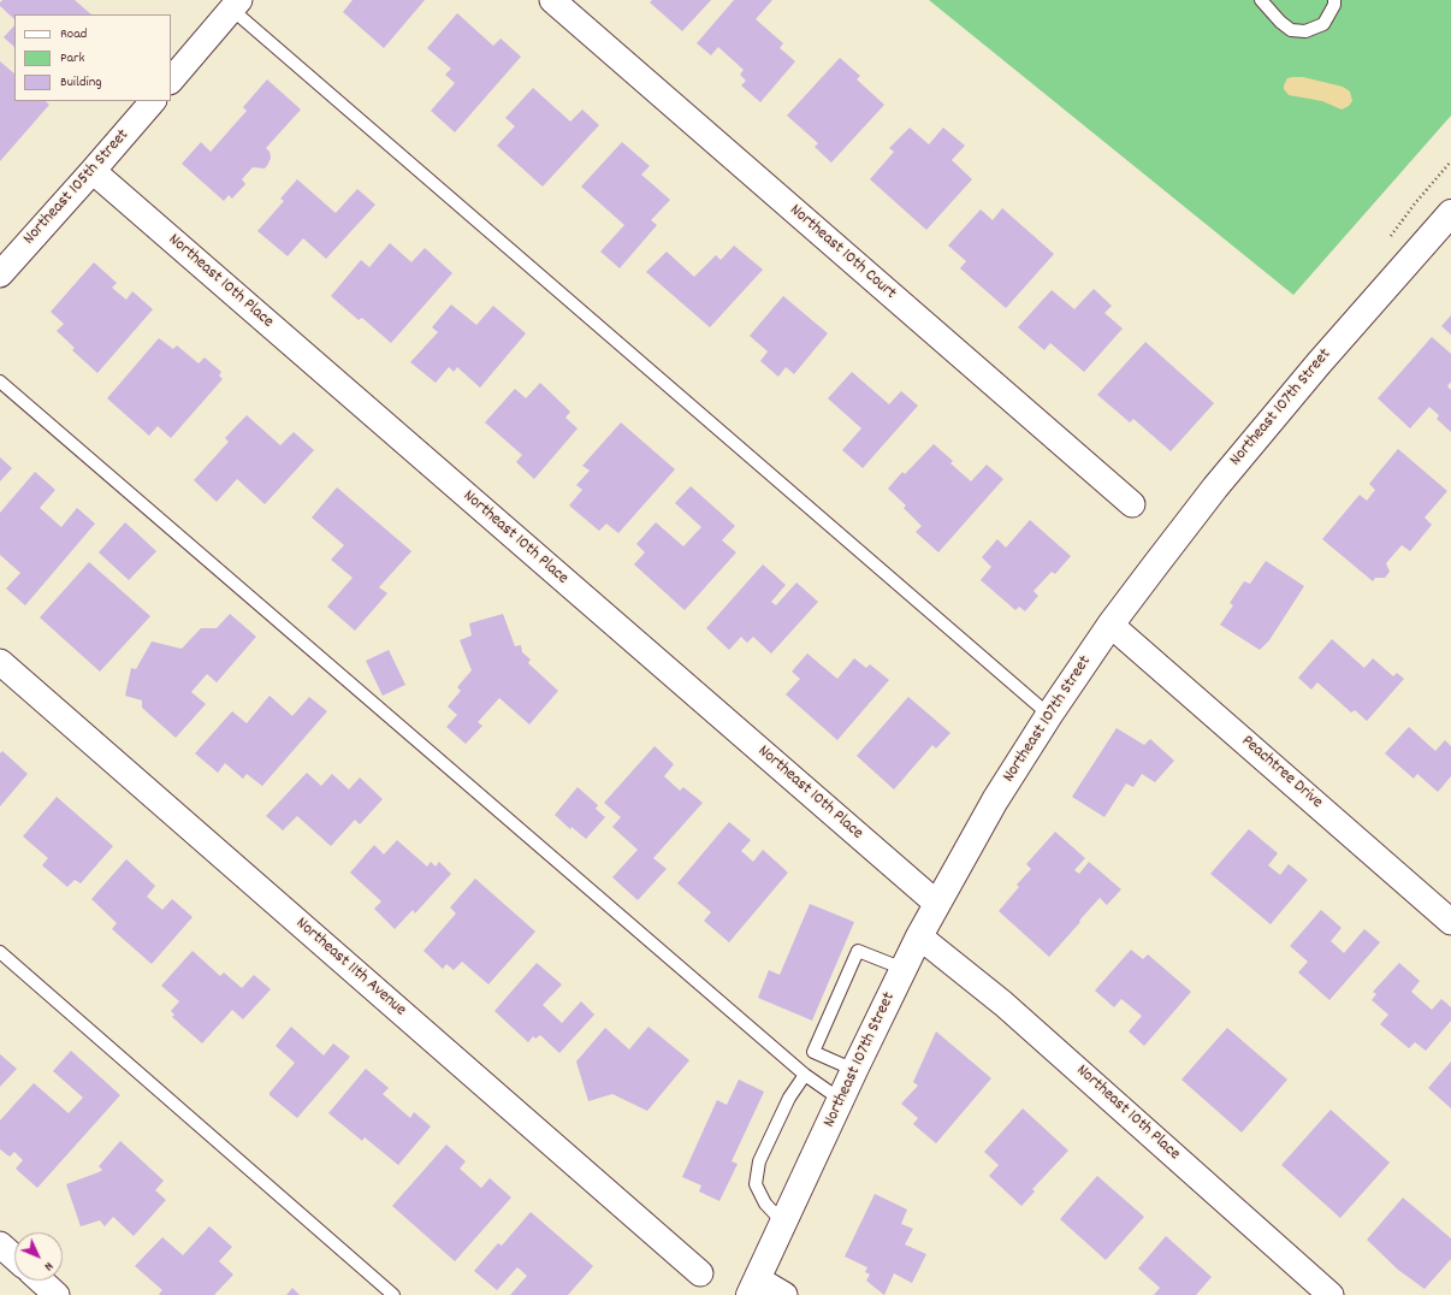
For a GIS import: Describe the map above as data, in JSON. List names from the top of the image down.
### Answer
{
  "streets": {
    "street": [
      "Northeast 105th Street",
      "Northeast 10th Court",
      "Northeast 10th Place",
      "Northeast 107th Street",
      "Peachtree Drive",
      "Northeast 11th Avenue"
    ]
  },
  "crossings": [
    ["Northeast 105th Street", "Northeast 10th Place"],
    ["Northeast 10th Place", "Northeast 107th Street"],
    ["Northeast 107th Street", "Peachtree Drive"]
  ],
  "legend": ["Road", "Park", "Building"],
  "north": "bottom right"
}
